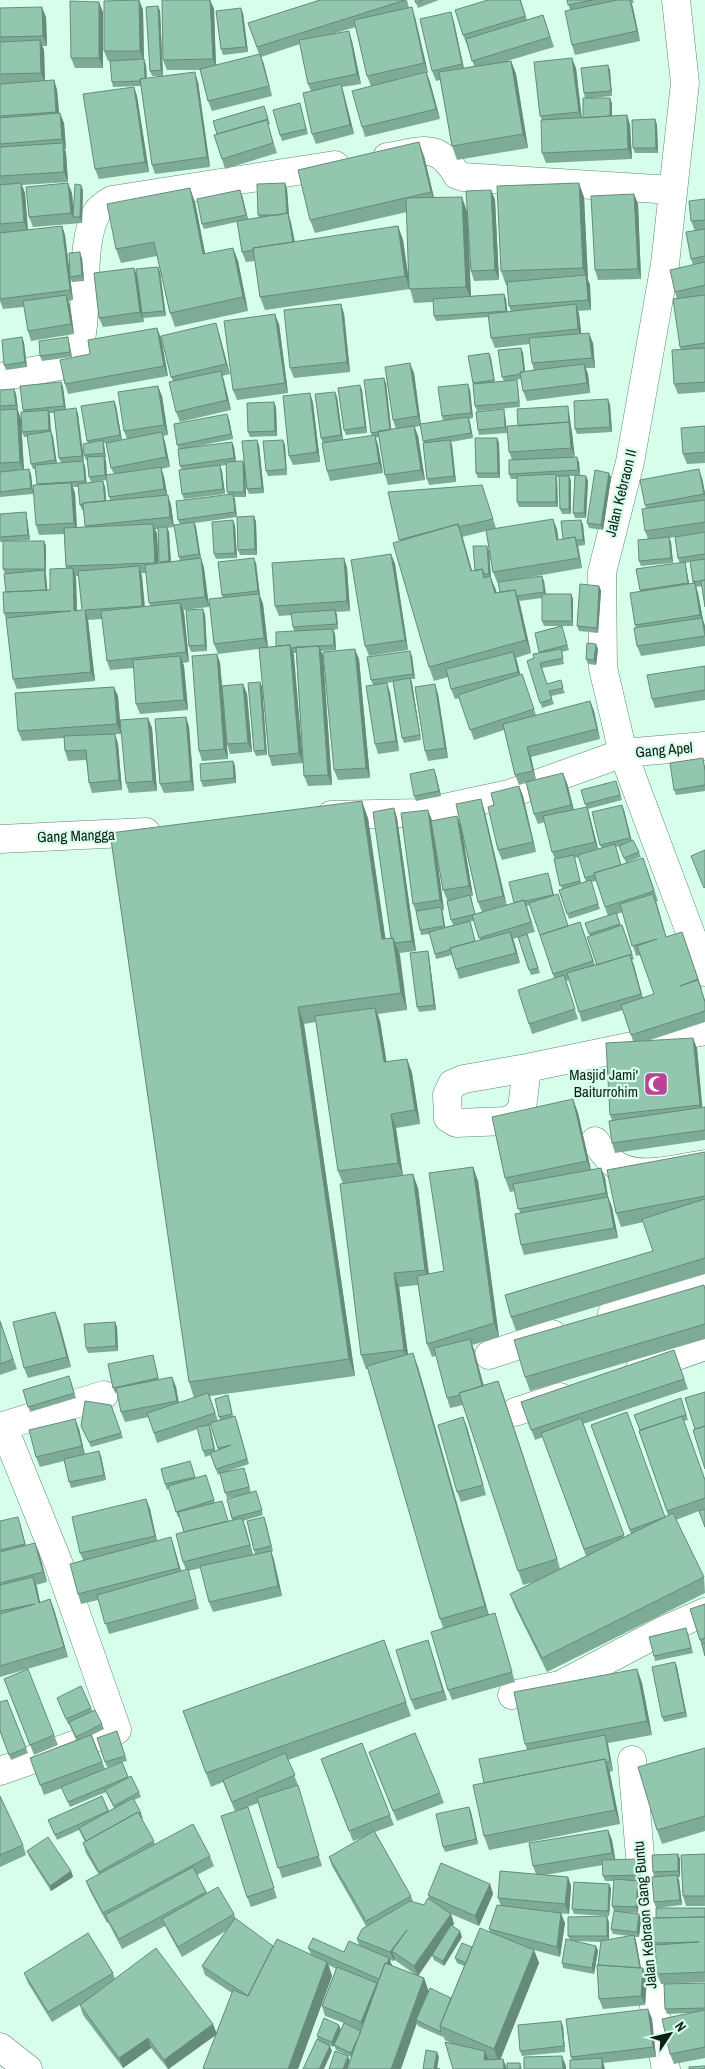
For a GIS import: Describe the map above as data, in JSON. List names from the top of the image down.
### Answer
{
  "streets": {
    "street": [
      "Jalan Kebraon II",
      "Gang Apel",
      "Gang Mangga",
      "Jalan Kebraon Gang Buntu"
    ]
  },
  "crossings": [
    ["Jalan Kebraon II", "Gang Apel"]
  ],
  "places": {
    "mosque": ["Masjid Jami' Baiturrohim"]
  },
  "north": "top right"
}
